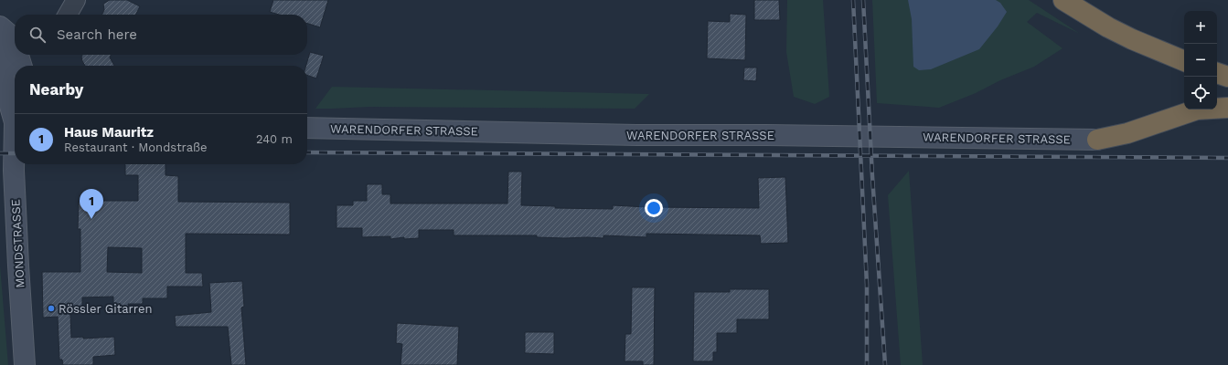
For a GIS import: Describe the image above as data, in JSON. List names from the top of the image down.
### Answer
{
  "streets": {
    "main road": ["WARENDORFER STRASSE", "MONDSTRASSE"]
  },
  "places": ["Rössler Gitarren"],
  "page": {
    "map_buttons": ["+", "−"],
    "search": "Search here",
    "heading": "Nearby",
    "list": [
      {
        "mark": "1",
        "name": "Haus Mauritz",
        "note": "Restaurant · Mondstraße",
        "value": "240 m"
      }
    ],
    "pins": "1"
  }
}
